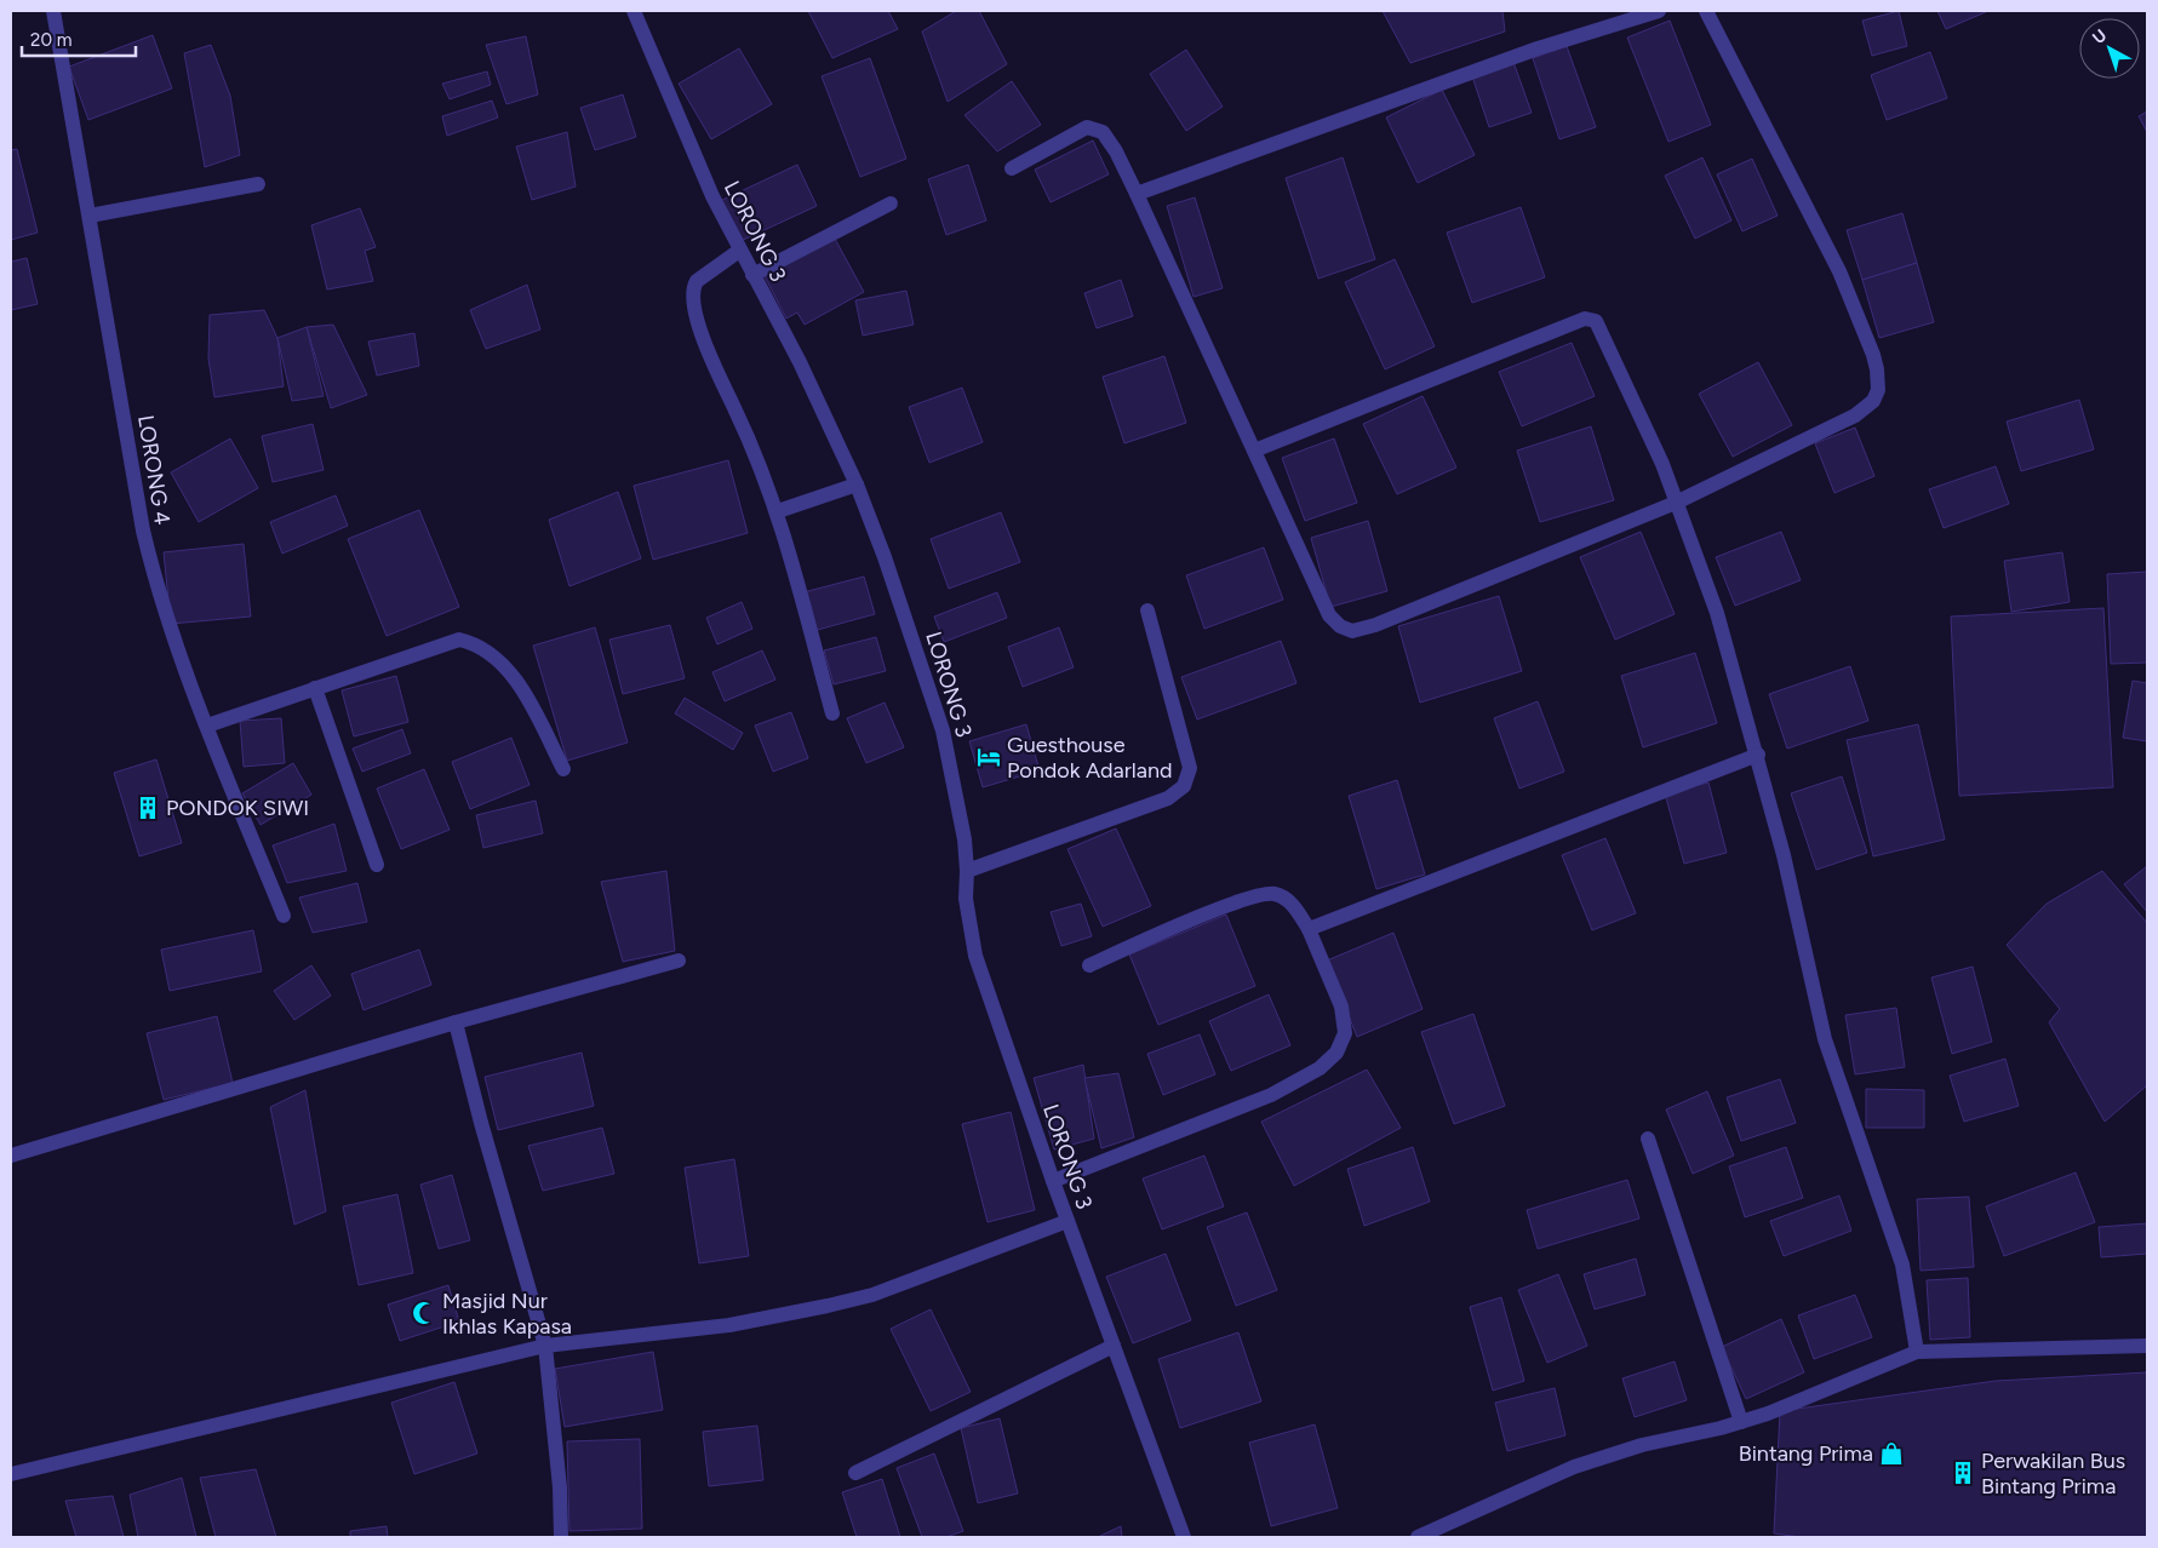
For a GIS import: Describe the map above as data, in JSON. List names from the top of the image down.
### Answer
{
  "streets": {
    "street": ["LORONG 3", "LORONG 4"]
  },
  "places": {
    "hotel": ["Guesthouse Pondok Adarland"],
    "building": ["PONDOK SIWI", "Perwakilan Bus Bintang Prima"],
    "mosque": ["Masjid Nur Ikhlas Kapasa"],
    "shop": ["Bintang Prima"]
  },
  "scale_bar": "20 m",
  "north": "top left"
}
